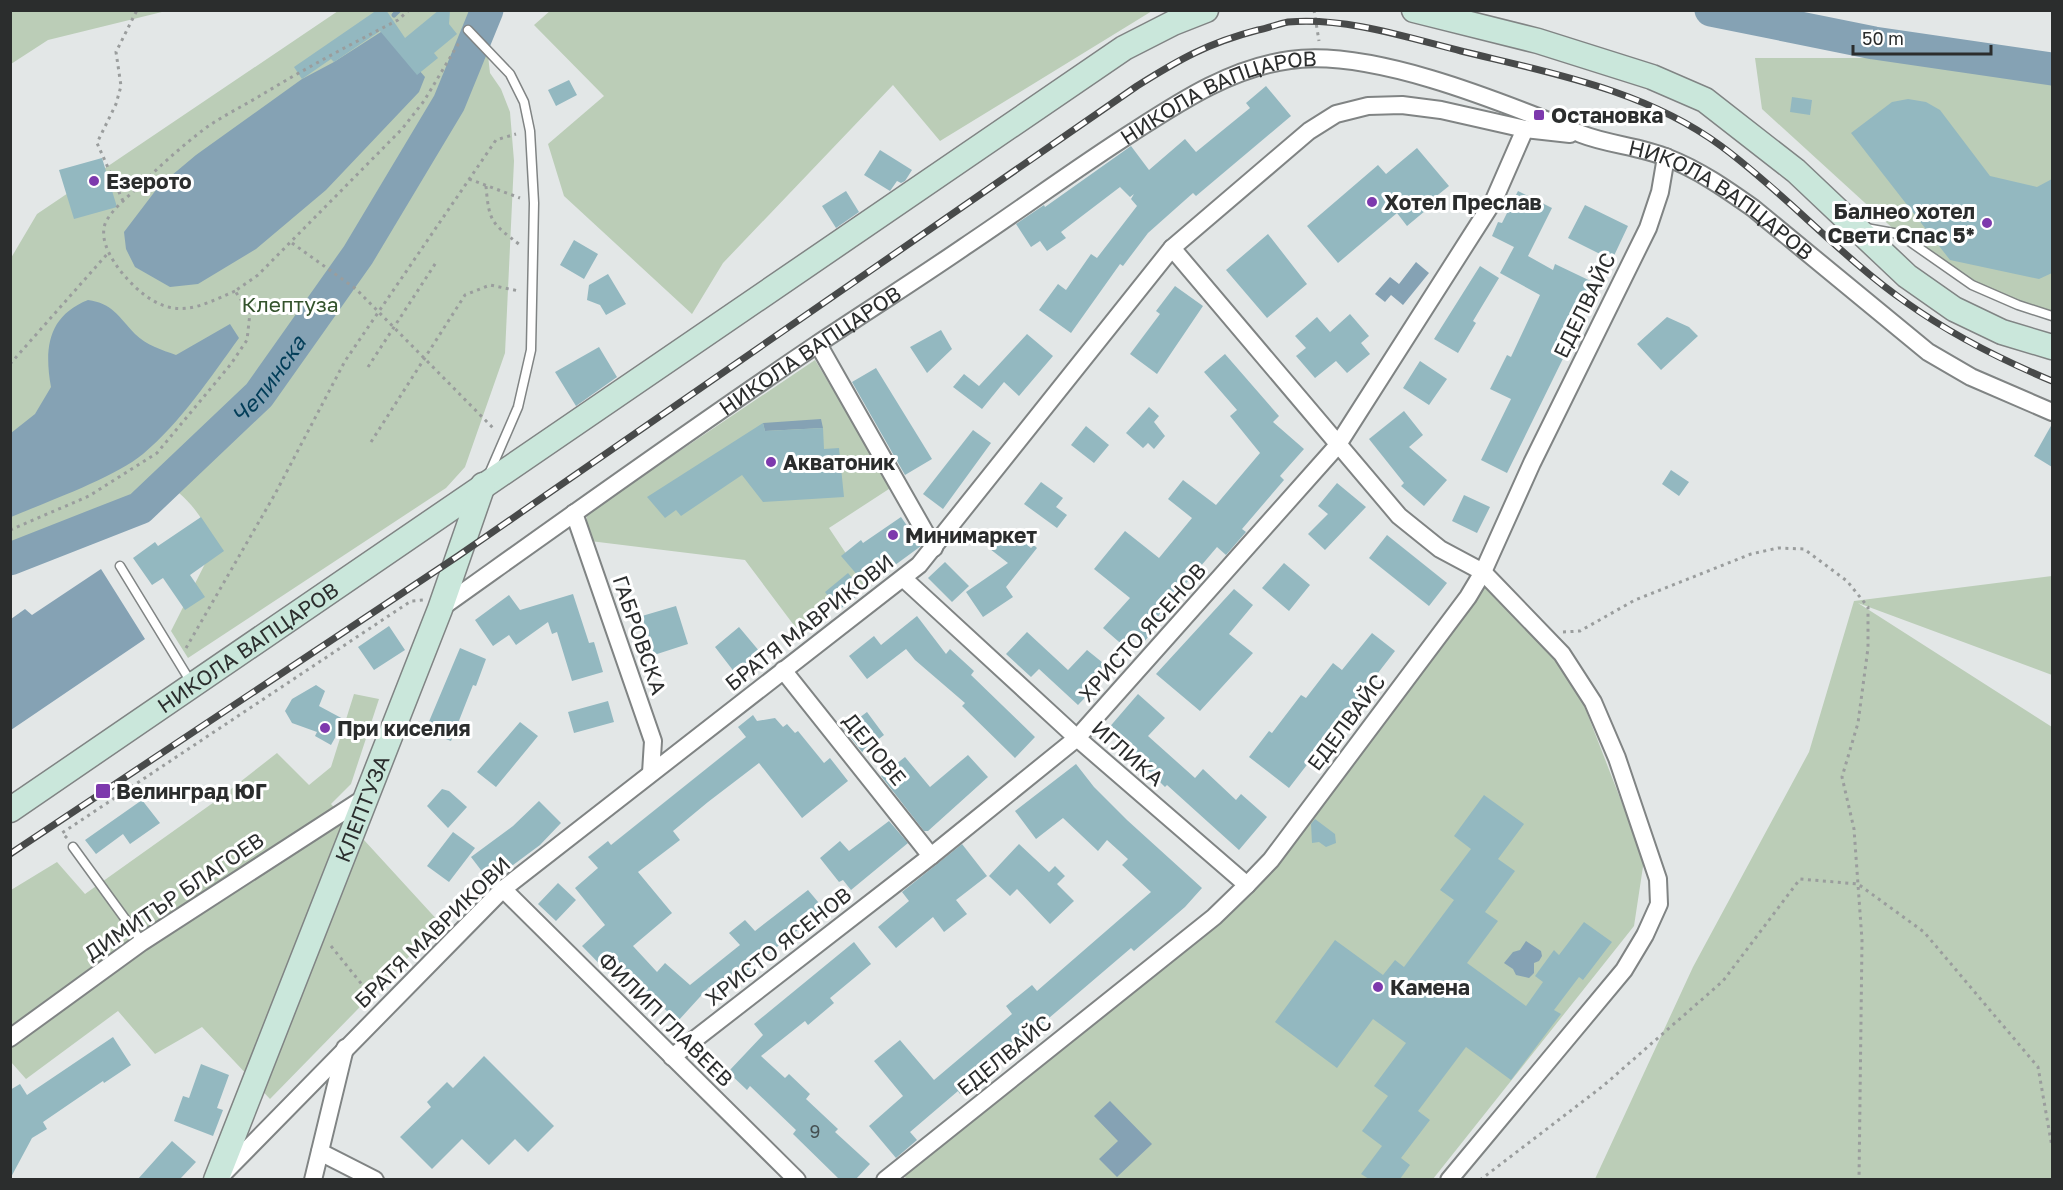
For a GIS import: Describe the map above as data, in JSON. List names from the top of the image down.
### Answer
{
  "streets": {
    "street": [
      "НИКОЛА ВАПЦАРОВ",
      "ЕДЕЛВАЙС",
      "БРАТЯ МАВРИКОВИ",
      "ХРИСТО ЯСЕНОВ",
      "ГАБРОВСКА",
      "ДЕЛОВЕ",
      "ИГЛИКА",
      "КЛЕПТУЗА",
      "ДИМИТЪР БЛАГОЕВ",
      "ФИЛИП ГЛАВЕЕВ"
    ]
  },
  "crossings": [
    ["НИКОЛА ВАПЦАРОВ", "ЕДЕЛВАЙС"],
    ["НИКОЛА ВАПЦАРОВ", "БРАТЯ МАВРИКОВИ"],
    ["НИКОЛА ВАПЦАРОВ", "ГАБРОВСКА"],
    ["НИКОЛА ВАПЦАРОВ", "КЛЕПТУЗА"],
    ["ЕДЕЛВАЙС", "ИГЛИКА"],
    ["БРАТЯ МАВРИКОВИ", "ХРИСТО ЯСЕНОВ"],
    ["БРАТЯ МАВРИКОВИ", "ГАБРОВСКА"],
    ["БРАТЯ МАВРИКОВИ", "ДЕЛОВЕ"],
    ["БРАТЯ МАВРИКОВИ", "ИГЛИКА"],
    ["БРАТЯ МАВРИКОВИ", "КЛЕПТУЗА"],
    ["БРАТЯ МАВРИКОВИ", "ФИЛИП ГЛАВЕЕВ"],
    ["ХРИСТО ЯСЕНОВ", "ДЕЛОВЕ"],
    ["ХРИСТО ЯСЕНОВ", "ИГЛИКА"],
    ["ХРИСТО ЯСЕНОВ", "ФИЛИП ГЛАВЕЕВ"],
    ["КЛЕПТУЗА", "ДИМИТЪР БЛАГОЕВ"]
  ],
  "water": ["Чепинска"],
  "parks": ["Клептуза"],
  "places": {
    "transit": ["Остановка", "Велинград ЮГ"],
    "other": [
      "Езерото",
      "Хотел Преслав",
      "Балнео хотел Свети Спас 5*",
      "Акватоник",
      "Минимаркет",
      "При киселия",
      "Камена"
    ]
  },
  "house_numbers": ["9"],
  "scale_bar": "50 m"
}
